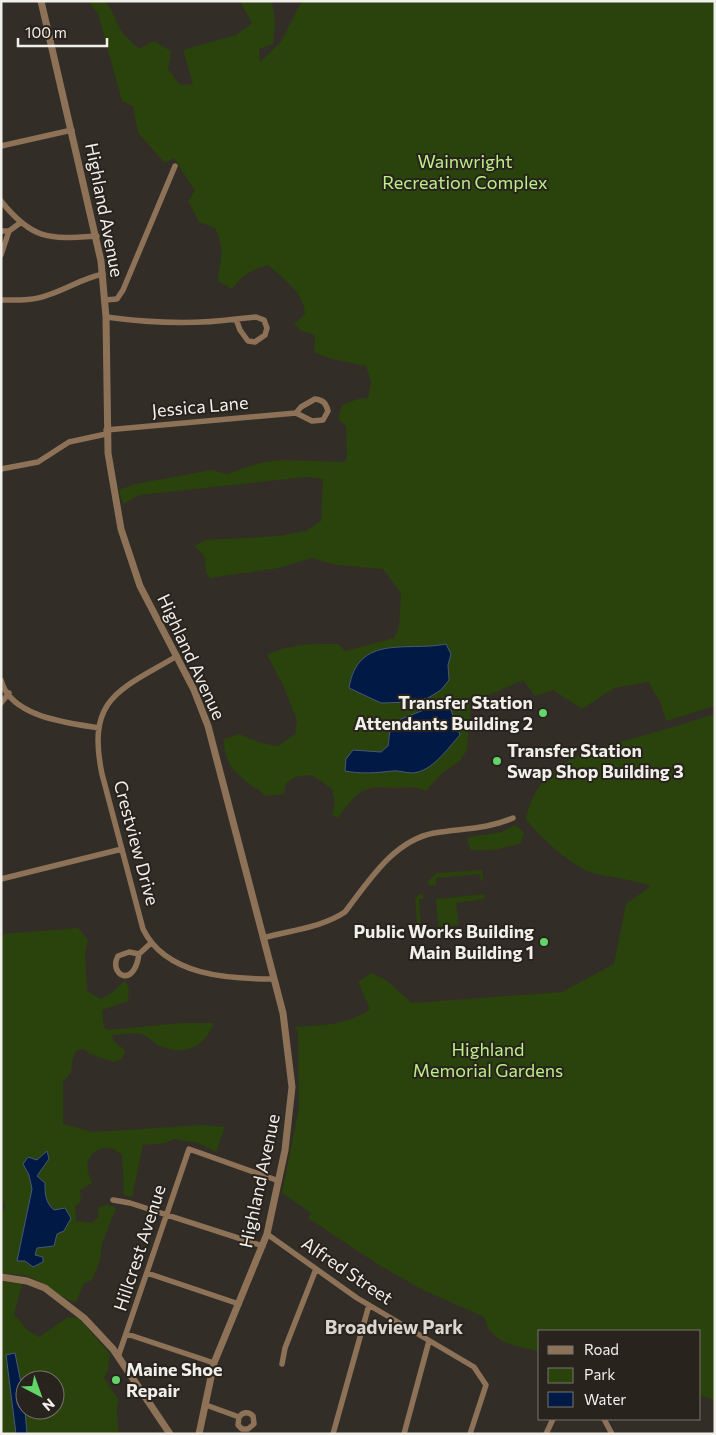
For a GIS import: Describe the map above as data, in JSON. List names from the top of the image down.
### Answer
{
  "streets": {
    "street": [
      "Highland Avenue",
      "Jessica Lane",
      "Crestview Drive",
      "Hillcrest Avenue",
      "Alfred Street"
    ]
  },
  "crossings": [
    ["Highland Avenue", "Jessica Lane"],
    ["Highland Avenue", "Crestview Drive"],
    ["Highland Avenue", "Hillcrest Avenue"],
    ["Highland Avenue", "Alfred Street"]
  ],
  "districts": ["Broadview Park"],
  "parks": ["Wainwright Recreation Complex", "Highland Memorial Gardens"],
  "places": [
    "Transfer Station Attendants Building 2",
    "Transfer Station Swap Shop Building 3",
    "Public Works Building Main Building 1",
    "Maine Shoe Repair"
  ],
  "legend": ["Road", "Park", "Water"],
  "scale_bar": "100 m",
  "north": "bottom right"
}
